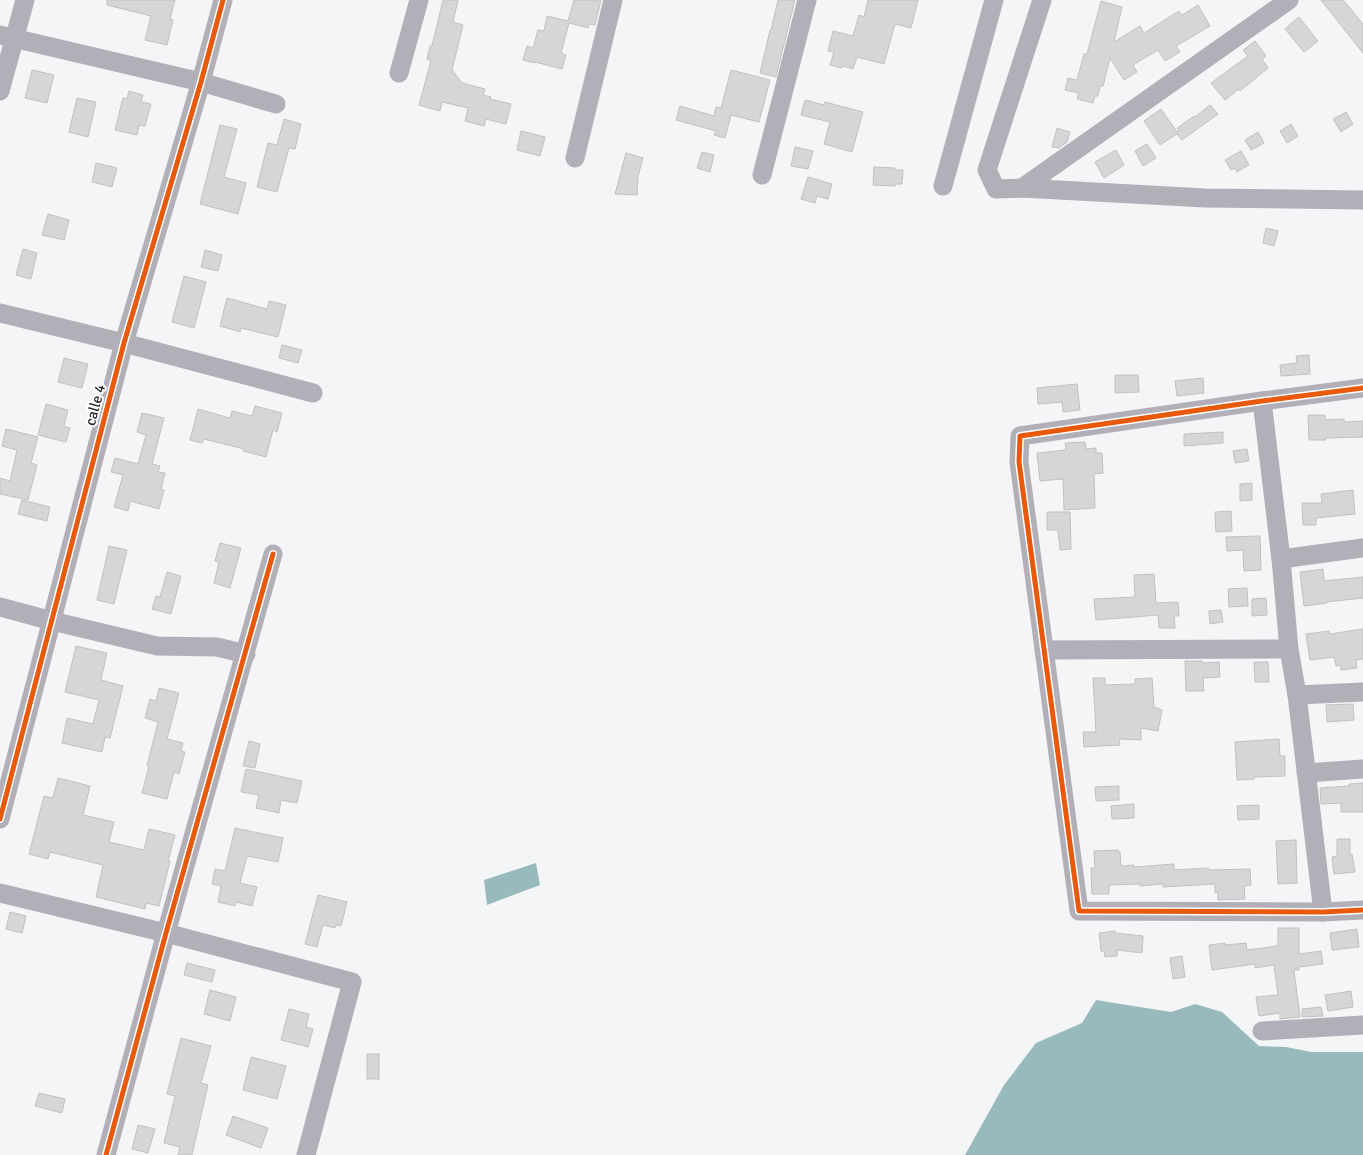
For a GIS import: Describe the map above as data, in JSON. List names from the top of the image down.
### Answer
{
  "streets": {
    "street": ["calle 4"]
  }
}
